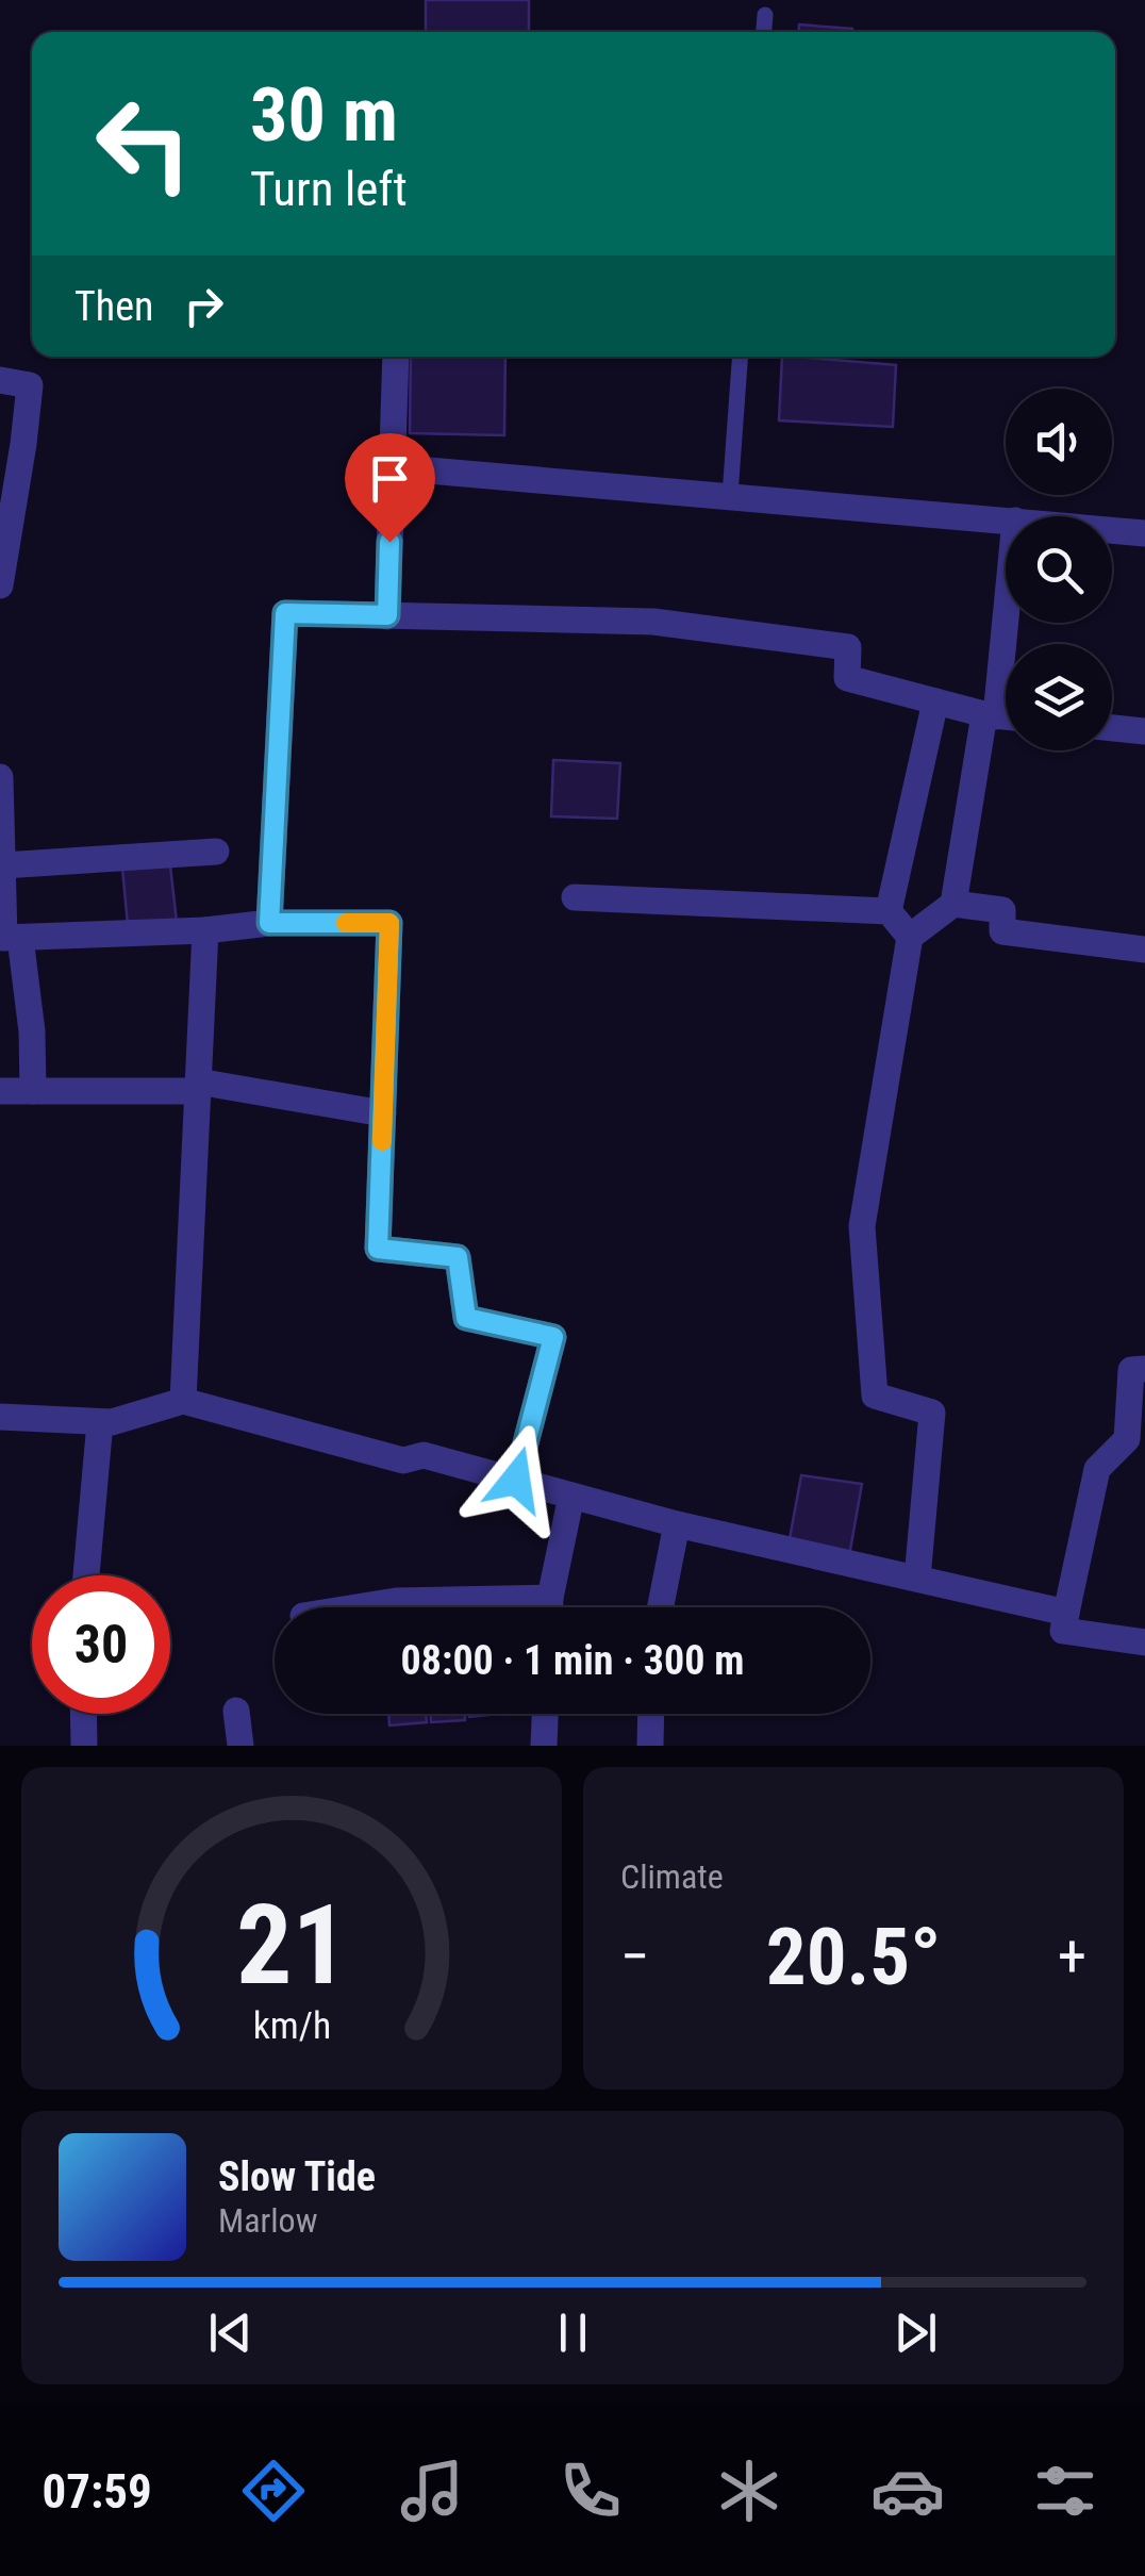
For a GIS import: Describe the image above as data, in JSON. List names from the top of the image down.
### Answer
{
  "page": {
    "turn": ["30 m", "Turn left"],
    "then": "Then",
    "limit": "30",
    "trip": "08:00 · 1 min · 300 m",
    "tile": "Climate",
    "heat": ["−", "20.5°", "+"],
    "song": ["Slow Tide", "Marlow"],
    "tabs": "07:59",
    "gauge": ["21", "km/h"]
  }
}
